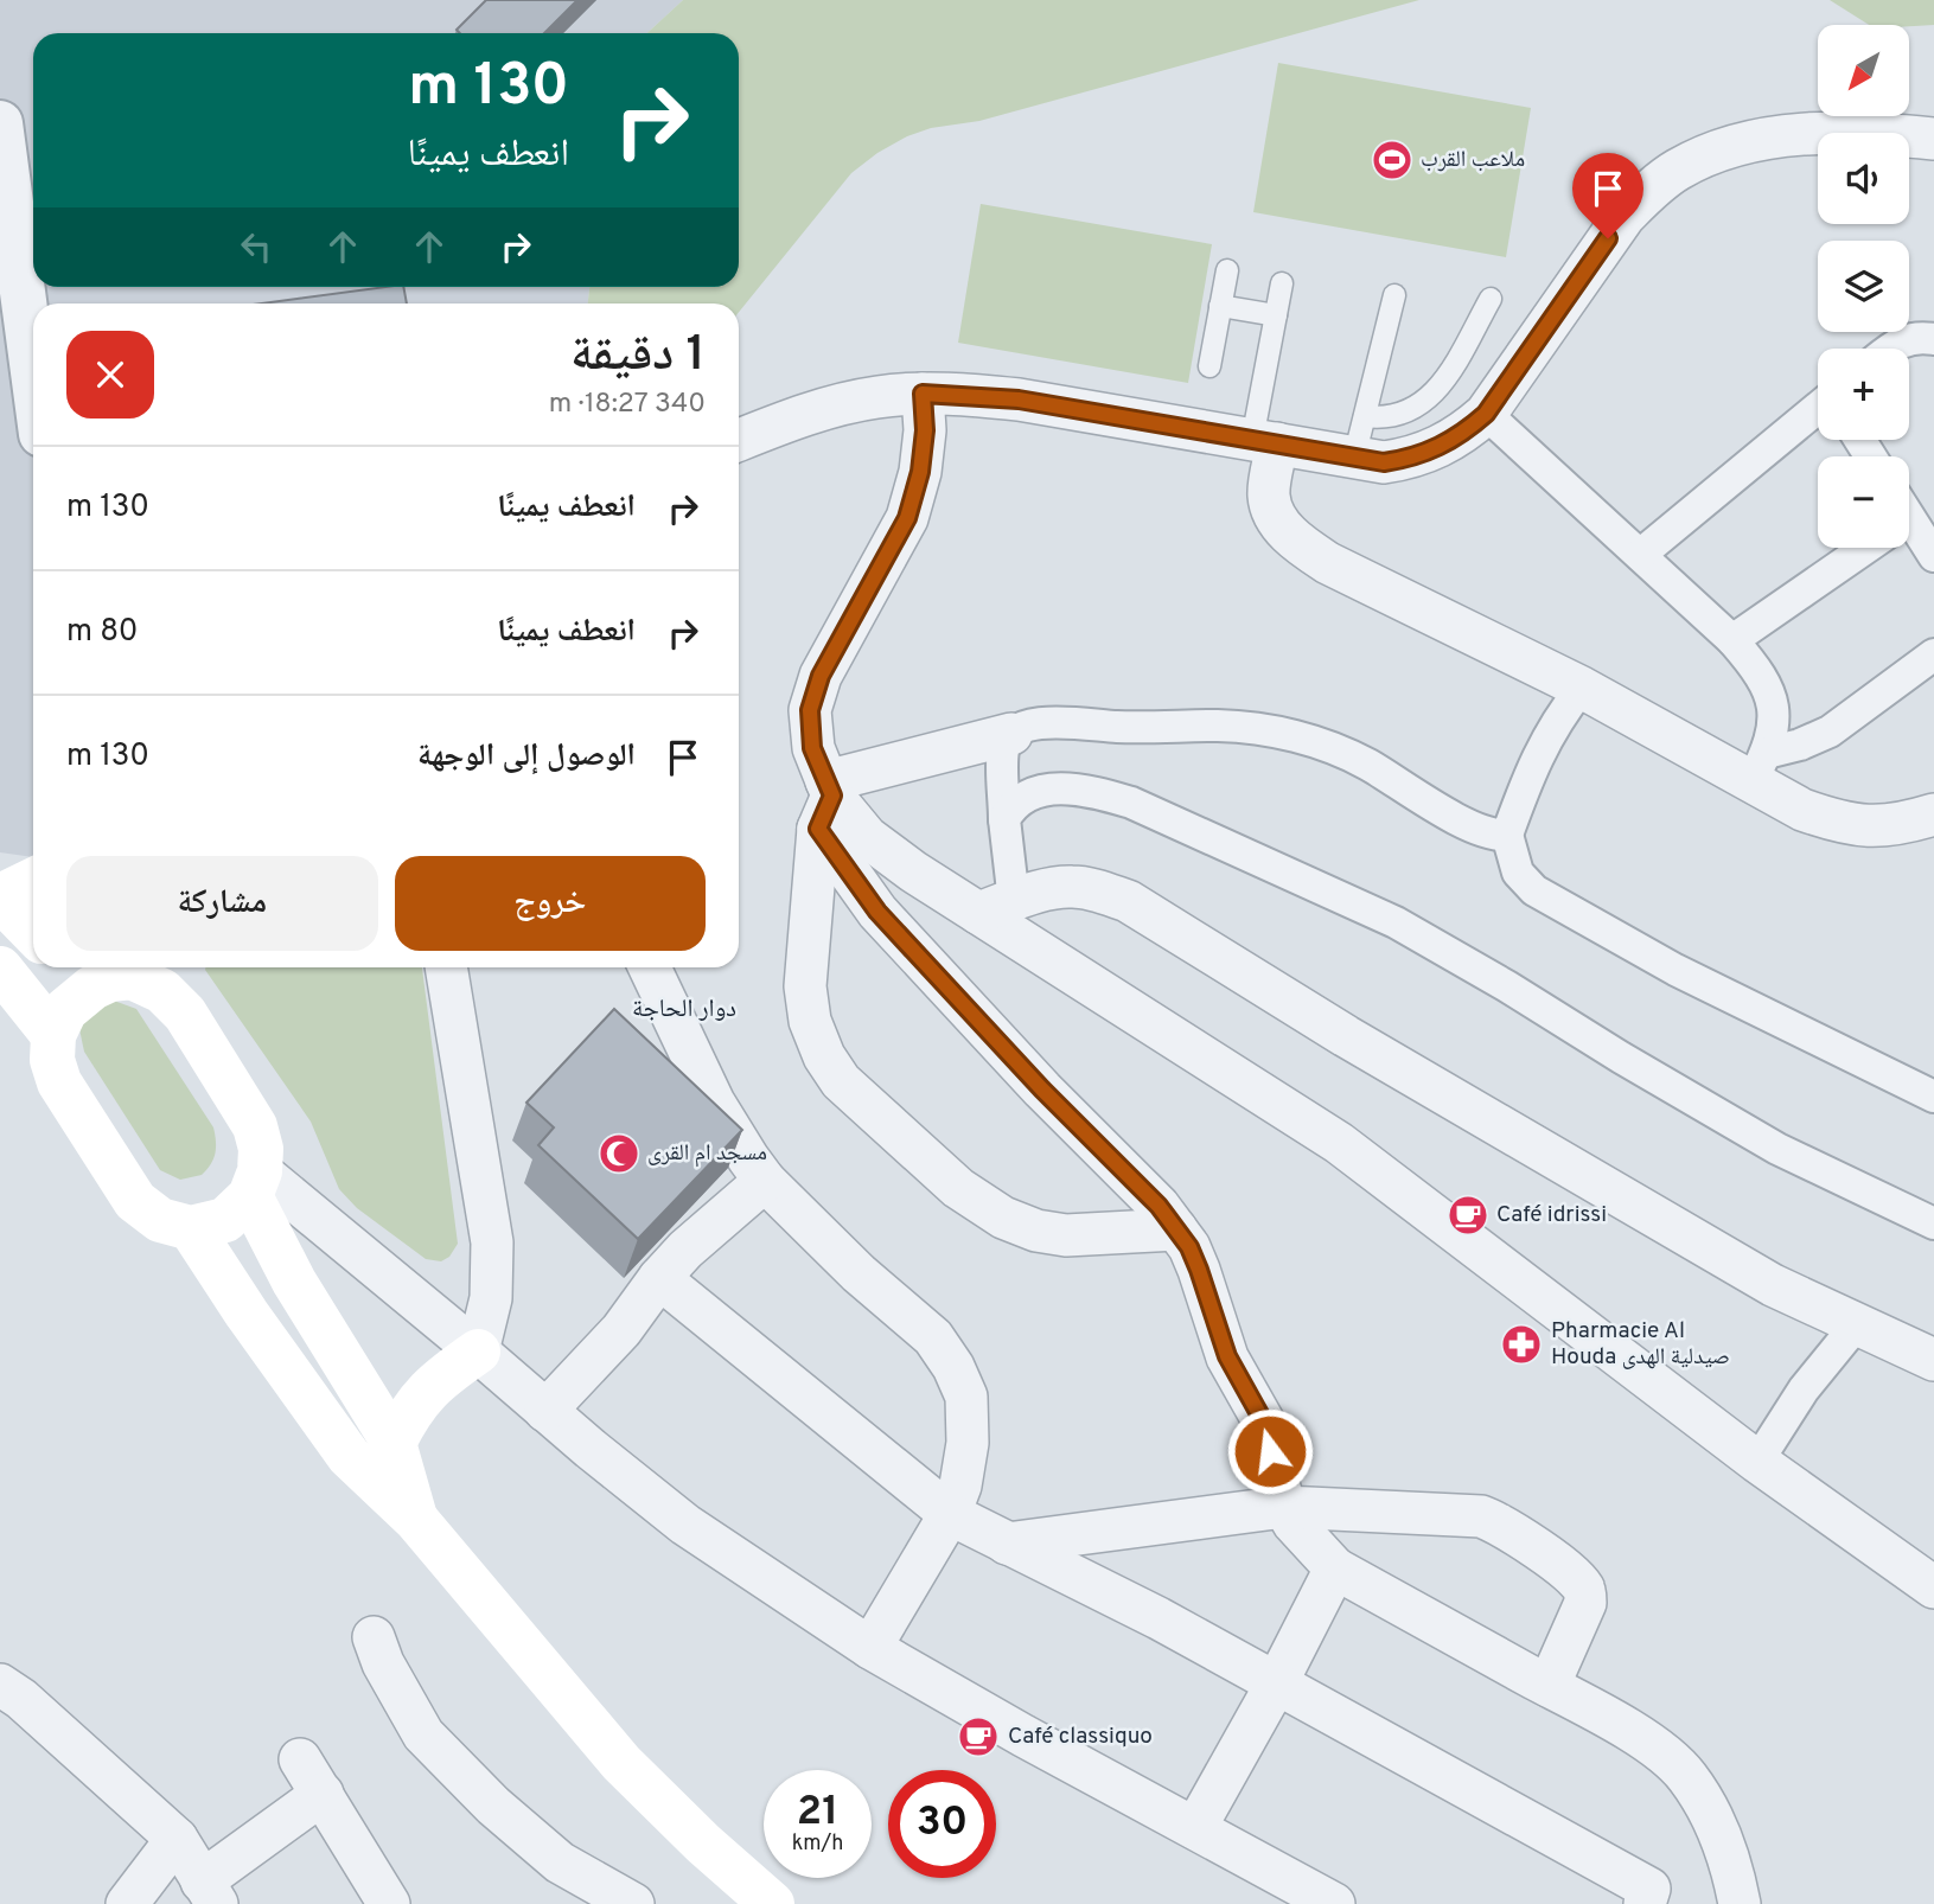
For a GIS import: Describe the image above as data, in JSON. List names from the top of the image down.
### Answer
{
  "districts": ["دوار الحاجة"],
  "places": {
    "sports": ["ملاعب القرب"],
    "mosque": ["مسجد ام القرى"],
    "cafe": ["Café idrissi", "Café classiquo"],
    "pharmacy": ["Pharmacie Al Houda صيدلية الهدى"]
  },
  "north": "bottom left",
  "page": {
    "map_buttons": ["+", "−"],
    "turn": ["130 m", "انعطف يمينًا"],
    "heading": ["1 دقيقة", "340 m · 18:27"],
    "list": [
      {
        "name": "انعطف يمينًا",
        "value": "130 m"
      },
      {
        "name": "انعطف يمينًا",
        "value": "80 m"
      },
      {
        "name": "الوصول إلى الوجهة",
        "value": "130 m"
      }
    ],
    "buttons": ["خروج", "مشاركة"],
    "speed": "21 km/h",
    "limit": "30"
  }
}
